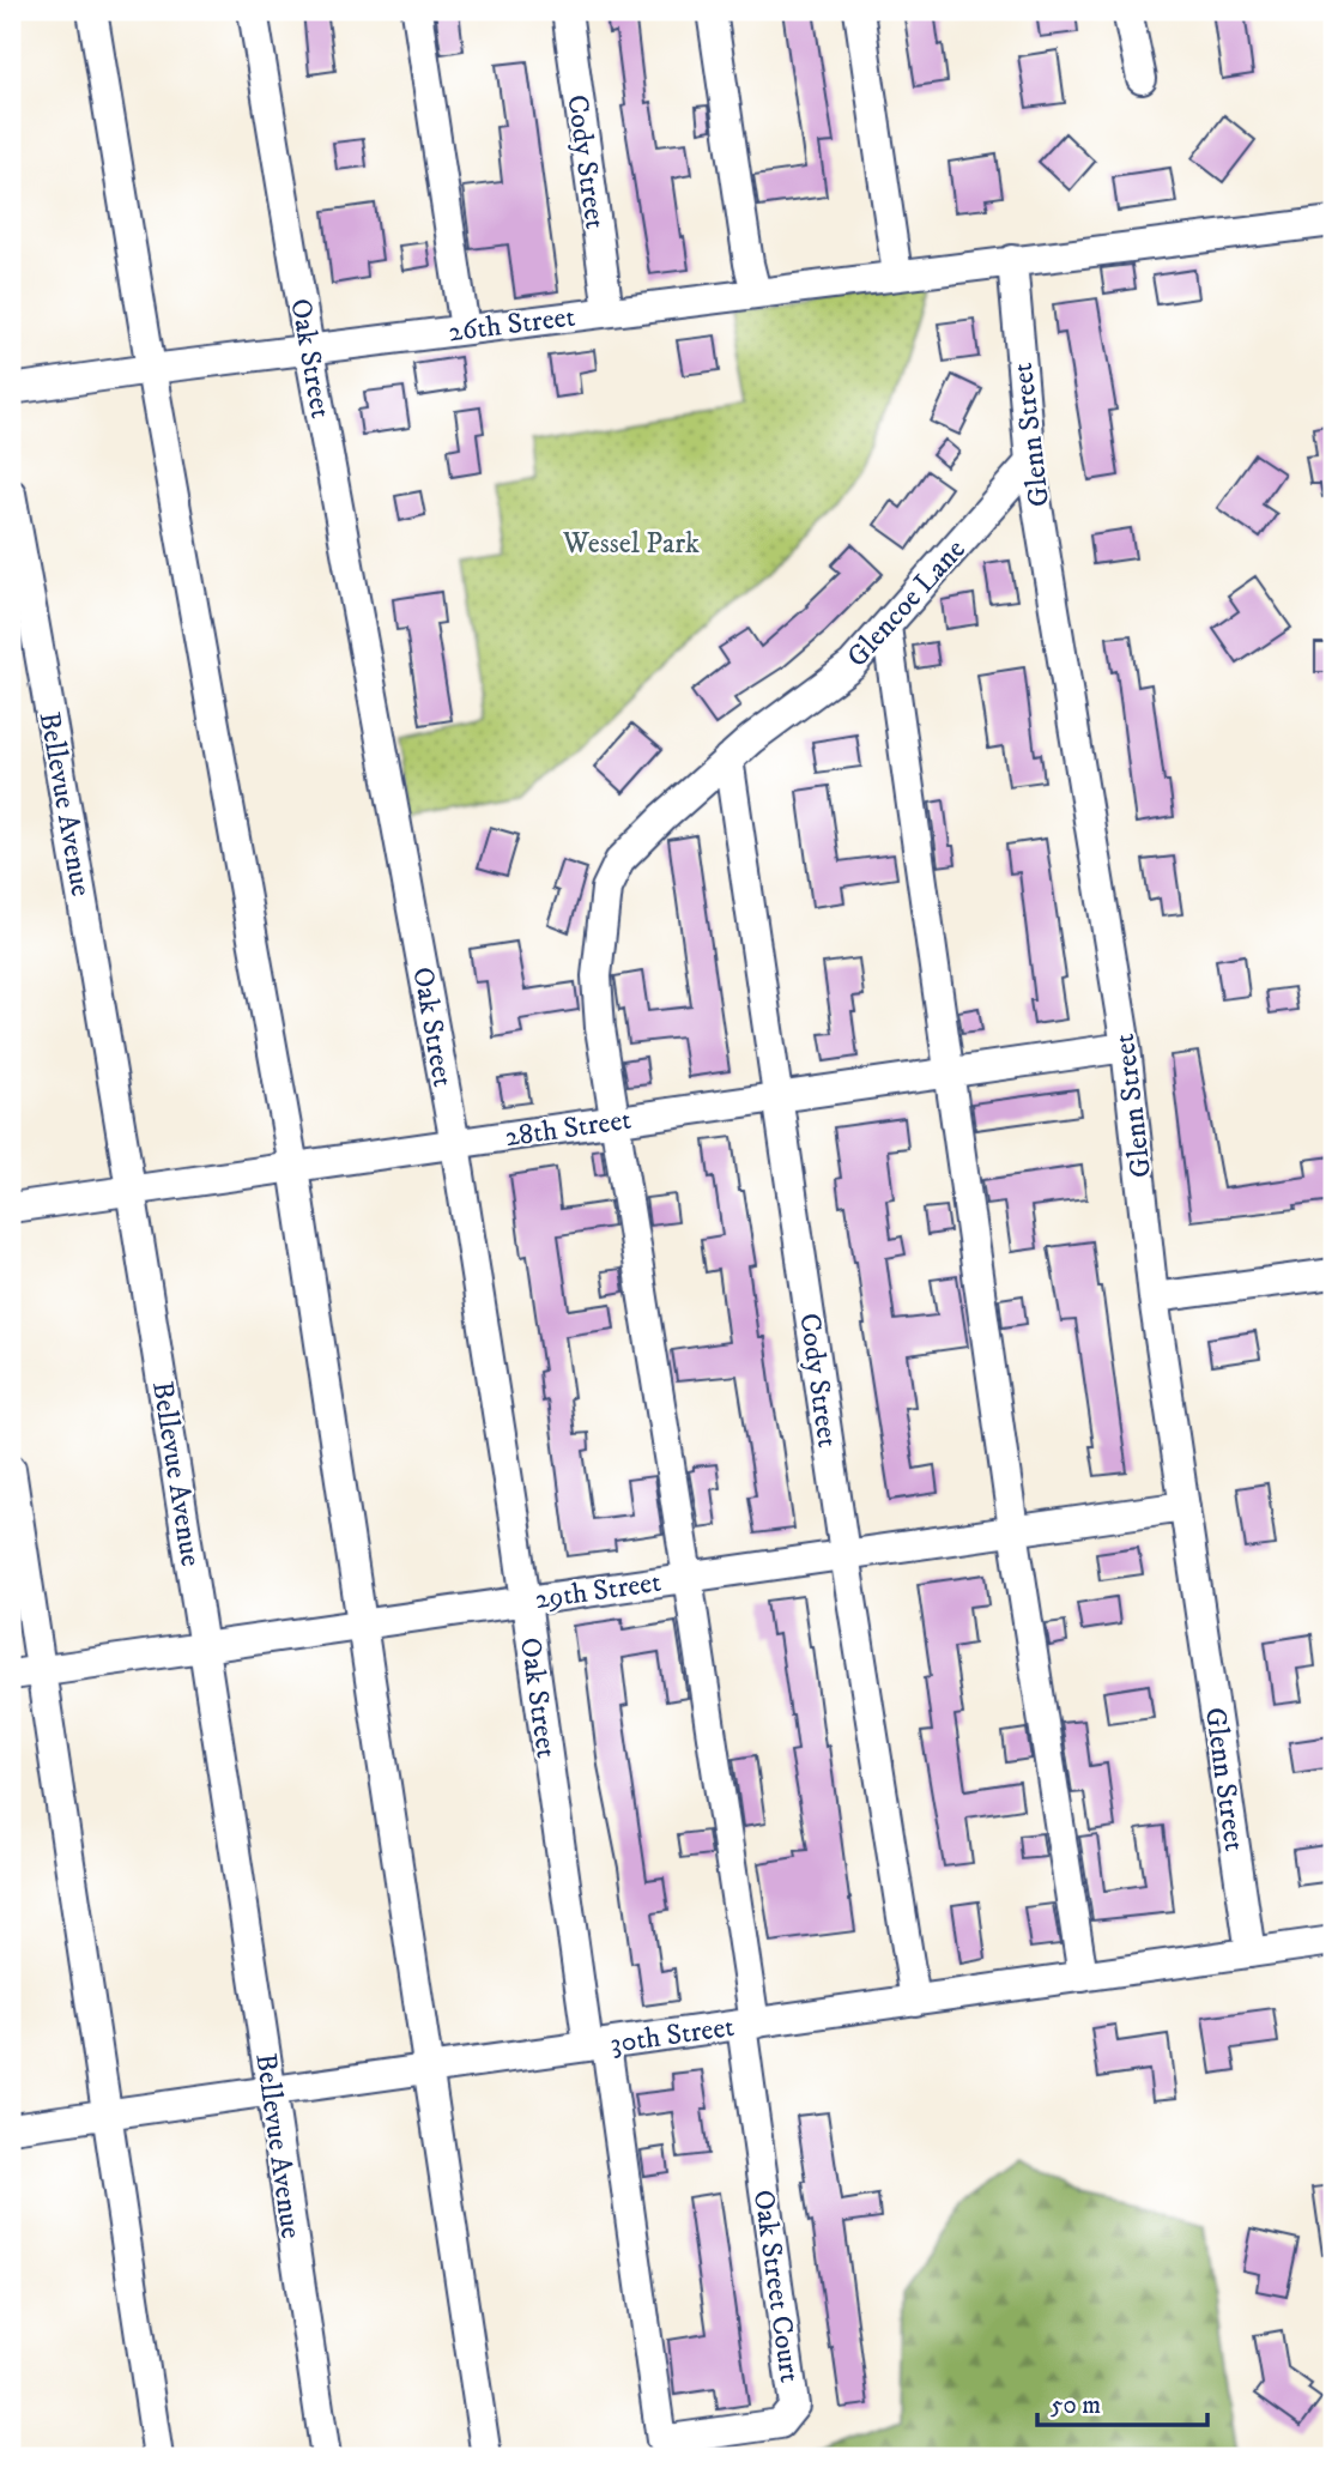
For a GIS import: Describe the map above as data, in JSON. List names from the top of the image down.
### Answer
{
  "streets": {
    "street": [
      "Cody Street",
      "26th Street",
      "Oak Street",
      "Glenn Street",
      "Glencoe Lane",
      "Bellevue Avenue",
      "28th Street",
      "29th Street",
      "30th Street",
      "Oak Street Court"
    ]
  },
  "crossings": [
    ["Cody Street", "26th Street"],
    ["Cody Street", "Glencoe Lane"],
    ["Cody Street", "28th Street"],
    ["Cody Street", "29th Street"],
    ["Cody Street", "30th Street"],
    ["26th Street", "Oak Street"],
    ["26th Street", "Glenn Street"],
    ["Oak Street", "28th Street"],
    ["Oak Street", "29th Street"],
    ["Oak Street", "30th Street"],
    ["Oak Street", "Oak Street Court"],
    ["Glenn Street", "Glencoe Lane"],
    ["Glenn Street", "28th Street"],
    ["Glenn Street", "29th Street"],
    ["Glenn Street", "30th Street"],
    ["Glencoe Lane", "28th Street"],
    ["Glencoe Lane", "29th Street"],
    ["Glencoe Lane", "Oak Street Court"],
    ["Bellevue Avenue", "28th Street"],
    ["Bellevue Avenue", "29th Street"],
    ["Bellevue Avenue", "30th Street"],
    ["29th Street", "Oak Street Court"],
    ["30th Street", "Oak Street Court"]
  ],
  "parks": ["Wessel Park"],
  "scale_bar": "50 m"
}
